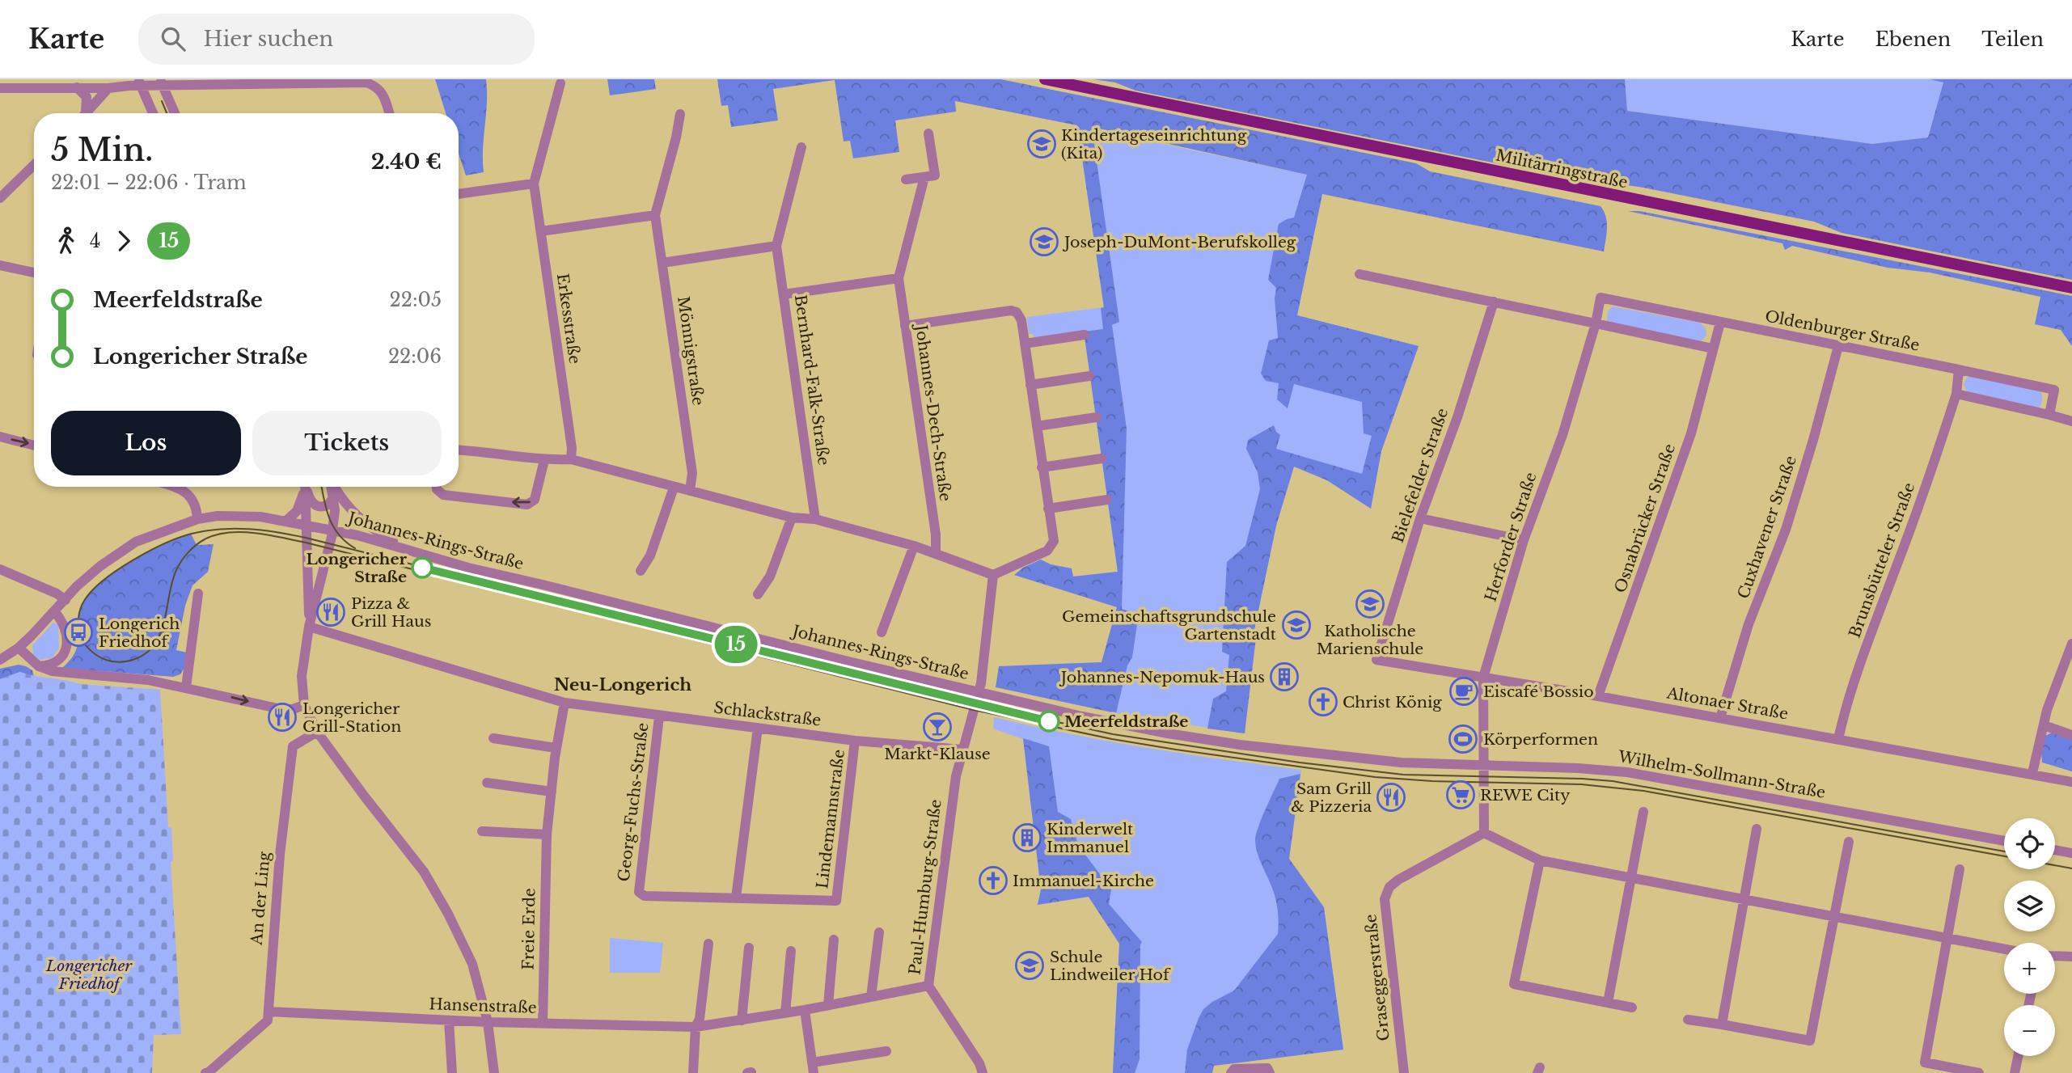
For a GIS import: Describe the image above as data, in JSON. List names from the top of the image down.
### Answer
{
  "streets": {
    "main road": ["Militärringstraße"],
    "street": [
      "Erkesstraße",
      "Oldenburger Straße",
      "Mönnigstraße",
      "Bernhard-Falk-Straße",
      "Johannes-Dech-Straße",
      "Bielefelder Straße",
      "Osnabrücker Straße",
      "Cuxhavener Straße",
      "Herforder Straße",
      "Johannes-Rings-Straße",
      "Brunsbütteler Straße",
      "Altonaer Straße",
      "Schlackstraße",
      "Wilhelm-Sollmann-Straße",
      "Georg-Fuchs-Straße",
      "Lindemannstraße",
      "Paul-Humburg-Straße",
      "An der Ling",
      "Freie Erde",
      "Graseggerstraße",
      "Hansenstraße"
    ]
  },
  "crossings": [
    ["Oldenburger Straße", "Cuxhavener Straße"],
    ["Oldenburger Straße", "Herforder Straße"],
    ["Bielefelder Straße", "Altonaer Straße"],
    ["Osnabrücker Straße", "Altonaer Straße"],
    ["Cuxhavener Straße", "Altonaer Straße"],
    ["Herforder Straße", "Altonaer Straße"],
    ["Herforder Straße", "Wilhelm-Sollmann-Straße"],
    ["Herforder Straße", "Graseggerstraße"],
    ["Johannes-Rings-Straße", "Wilhelm-Sollmann-Straße"],
    ["Johannes-Rings-Straße", "Paul-Humburg-Straße"],
    ["Brunsbütteler Straße", "Altonaer Straße"],
    ["Schlackstraße", "Georg-Fuchs-Straße"],
    ["Schlackstraße", "Lindemannstraße"],
    ["Schlackstraße", "Paul-Humburg-Straße"],
    ["Schlackstraße", "Freie Erde"],
    ["Georg-Fuchs-Straße", "Lindemannstraße"],
    ["Paul-Humburg-Straße", "Hansenstraße"],
    ["An der Ling", "Hansenstraße"],
    ["Freie Erde", "Hansenstraße"]
  ],
  "districts": ["Neu-Longerich"],
  "parks": ["Longericher Friedhof"],
  "places": {
    "school or university": [
      "Kindertageseinrichtung (Kita)",
      "Joseph-DuMont-Berufskolleg",
      "Katholische Marienschule",
      "Gemeinschaftsgrundschule Gartenstadt",
      "Schule Lindweiler Hof"
    ],
    "other": ["Longericher Straße", "Meerfeldstraße"],
    "restaurant": ["Pizza & Grill Haus", "Longericher Grill-Station", "Sam Grill & Pizzeria"],
    "bus stop": ["Longerich Friedhof"],
    "building": ["Johannes-Nepomuk-Haus", "Kinderwelt Immanuel"],
    "cafe": ["Eiscafé Bossio"],
    "church": ["Christ König", "Immanuel-Kirche"],
    "bar": ["Markt-Klause"],
    "sports": ["Körperformen"],
    "supermarket": ["REWE City"]
  },
  "lines": ["tram line 15"],
  "page": {
    "header": "Karte",
    "search": "Hier suchen",
    "nav": ["Karte", "Ebenen", "Teilen"],
    "on_map": "15",
    "heading": ["5 Min.", "22:01 – 22:06 · Tram", "2.40 €"],
    "legs": ["4", "15"],
    "list": [
      {
        "name": "Meerfeldstraße",
        "value": "22:05"
      },
      {
        "name": "Longericher Straße",
        "value": "22:06"
      }
    ],
    "buttons": ["Los", "Tickets"],
    "map_buttons": ["+", "−"]
  }
}
